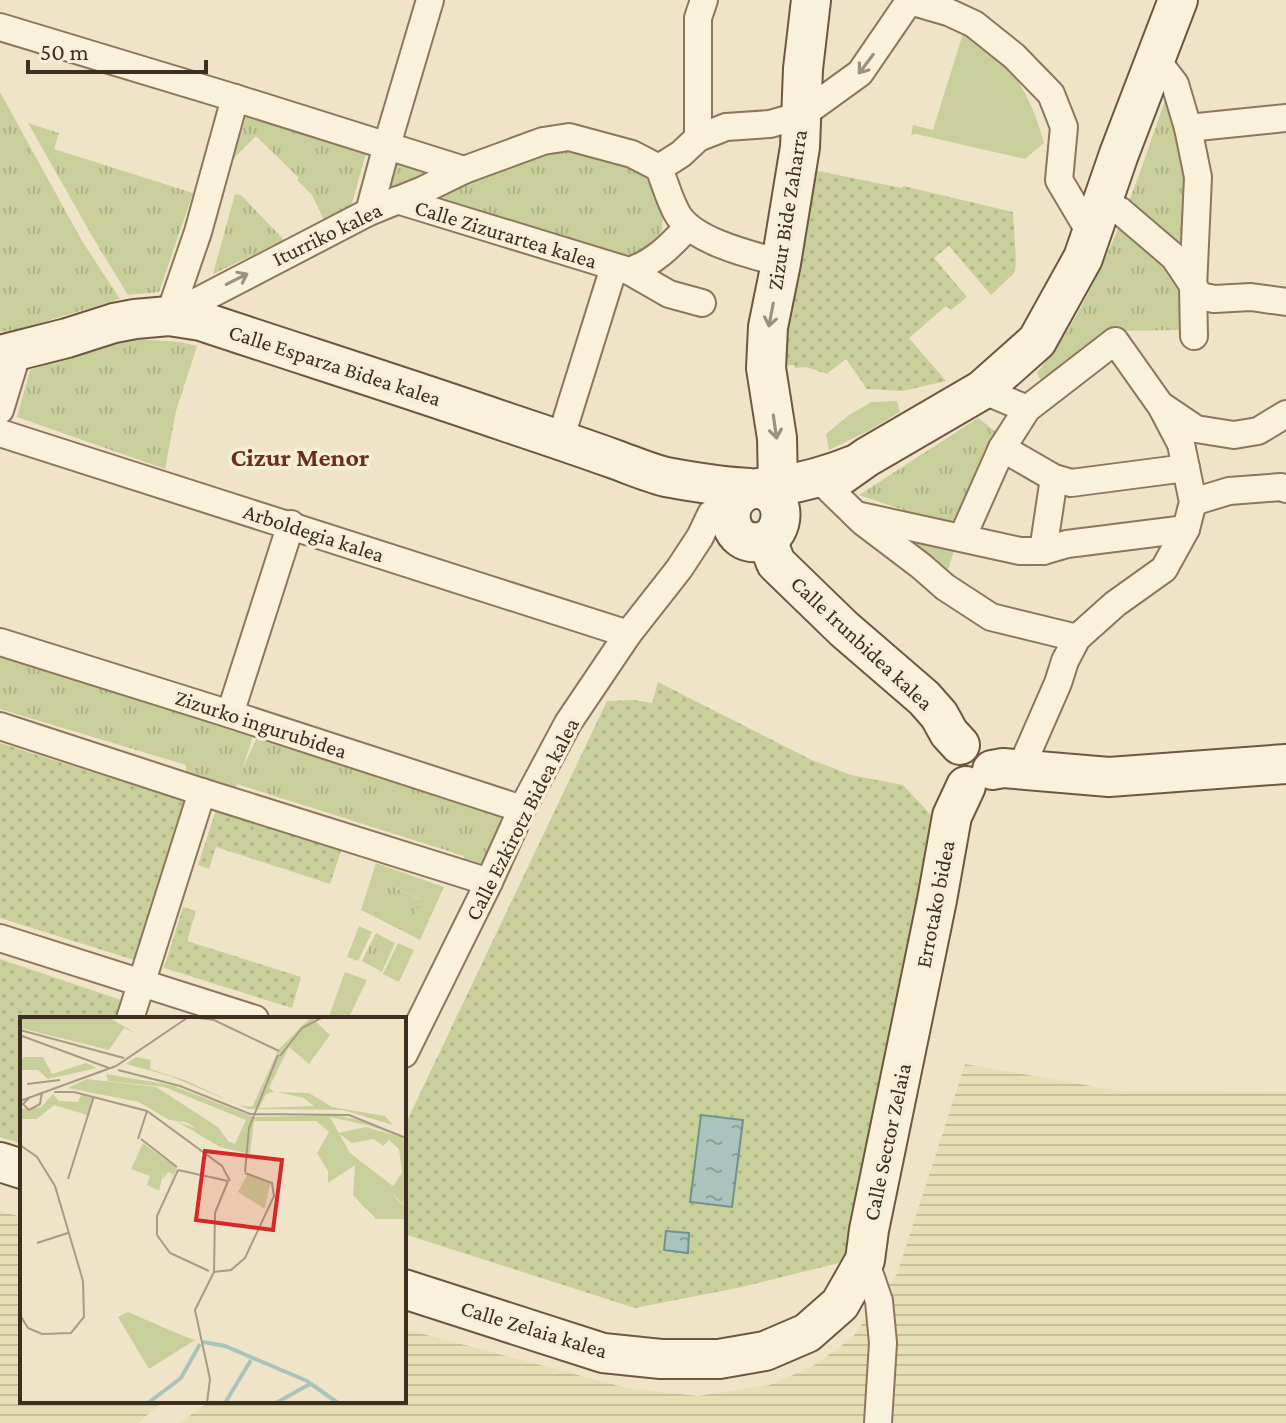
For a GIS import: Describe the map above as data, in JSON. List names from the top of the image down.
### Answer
{
  "streets": {
    "street": [
      "Zizur Bide Zaharra",
      "Iturriko kalea",
      "Calle Zizurartea kalea",
      "Calle Esparza Bidea kalea",
      "Arboldegia kalea",
      "Calle Irunbidea kalea",
      "Zizurko ingurubidea",
      "Calle Ezkirotz Bidea kalea",
      "Errotako bidea",
      "Calle Sector Zelaia",
      "Calle Zelaia kalea"
    ]
  },
  "crossings": [
    ["Zizur Bide Zaharra", "Calle Esparza Bidea kalea"],
    ["Zizur Bide Zaharra", "Calle Irunbidea kalea"],
    ["Zizur Bide Zaharra", "Calle Ezkirotz Bidea kalea"],
    ["Iturriko kalea", "Calle Zizurartea kalea"],
    ["Iturriko kalea", "Calle Esparza Bidea kalea"],
    ["Calle Zizurartea kalea", "Calle Esparza Bidea kalea"],
    ["Calle Esparza Bidea kalea", "Calle Irunbidea kalea"],
    ["Calle Esparza Bidea kalea", "Calle Ezkirotz Bidea kalea"],
    ["Arboldegia kalea", "Calle Ezkirotz Bidea kalea"],
    ["Calle Irunbidea kalea", "Calle Ezkirotz Bidea kalea"],
    ["Calle Irunbidea kalea", "Errotako bidea"],
    ["Zizurko ingurubidea", "Calle Ezkirotz Bidea kalea"],
    ["Errotako bidea", "Calle Sector Zelaia"],
    ["Calle Sector Zelaia", "Calle Zelaia kalea"]
  ],
  "one_way": ["Iturriko kalea"],
  "districts": ["Cizur Menor"],
  "scale_bar": "50 m"
}
